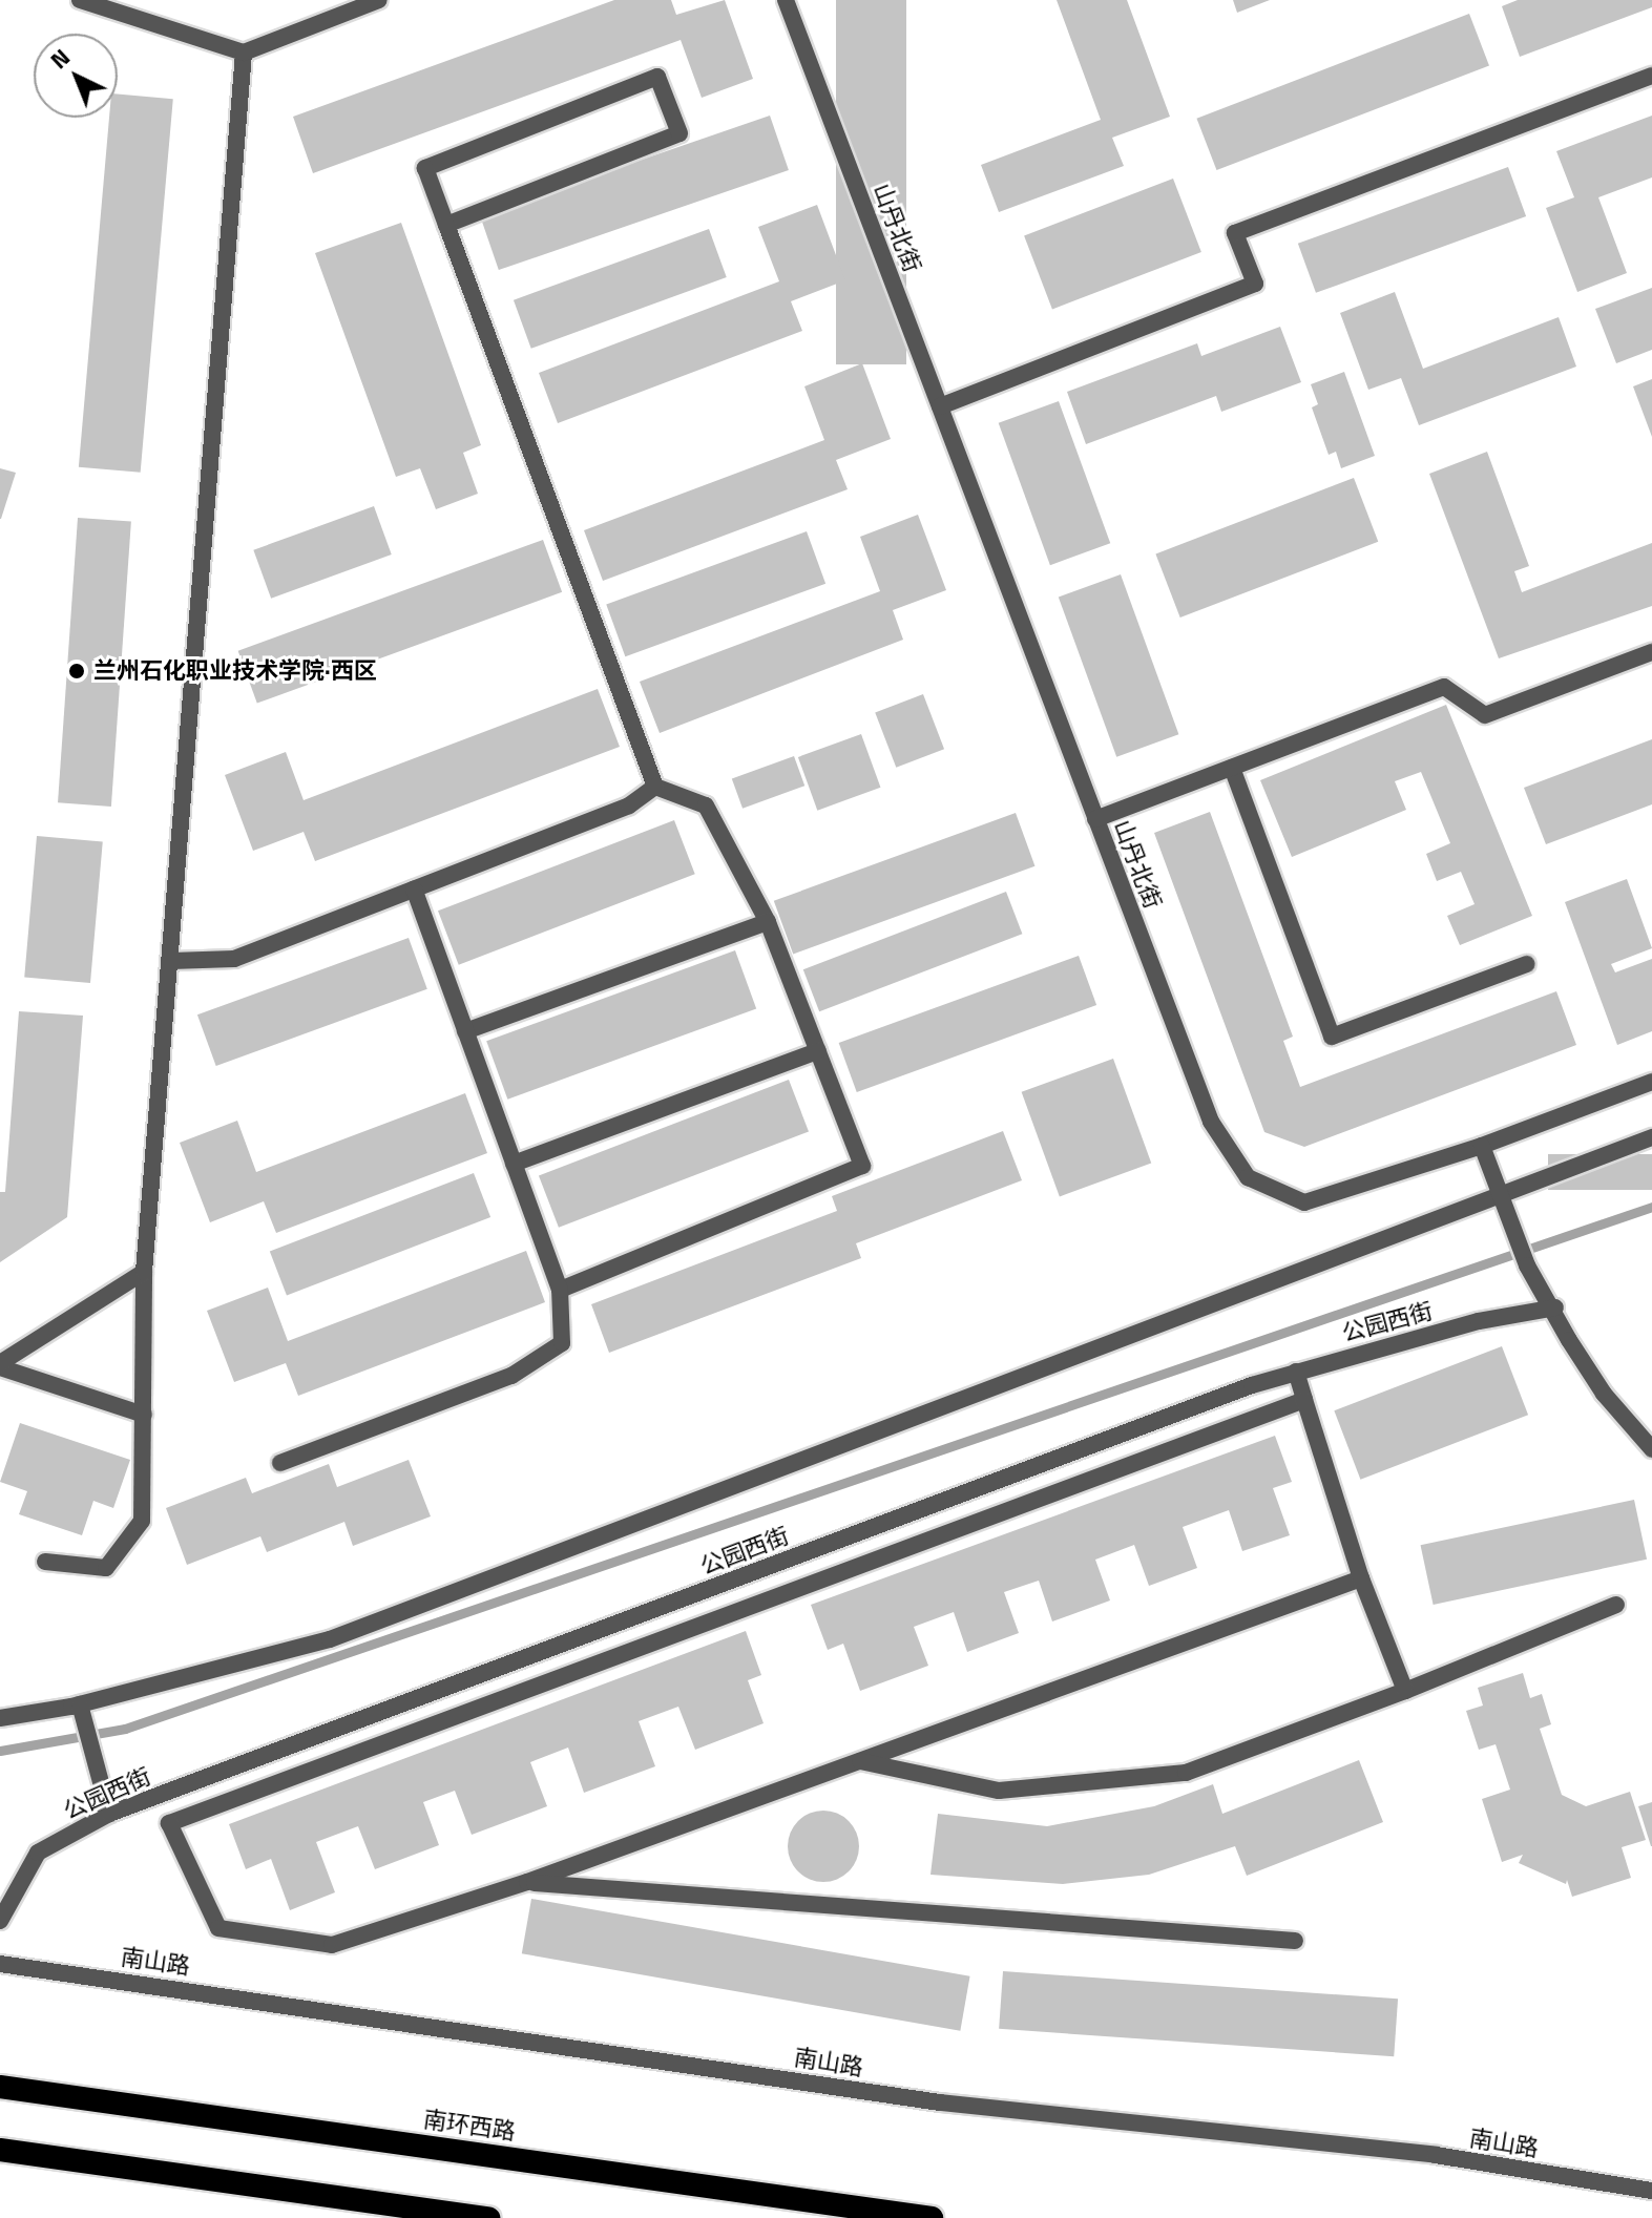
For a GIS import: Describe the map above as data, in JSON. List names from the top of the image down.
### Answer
{
  "streets": {
    "highway": ["南环西路"],
    "street": ["山丹北街", "公园西街", "南山路"]
  },
  "places": ["兰州石化职业技术学院·西区"],
  "north": "top left"
}
